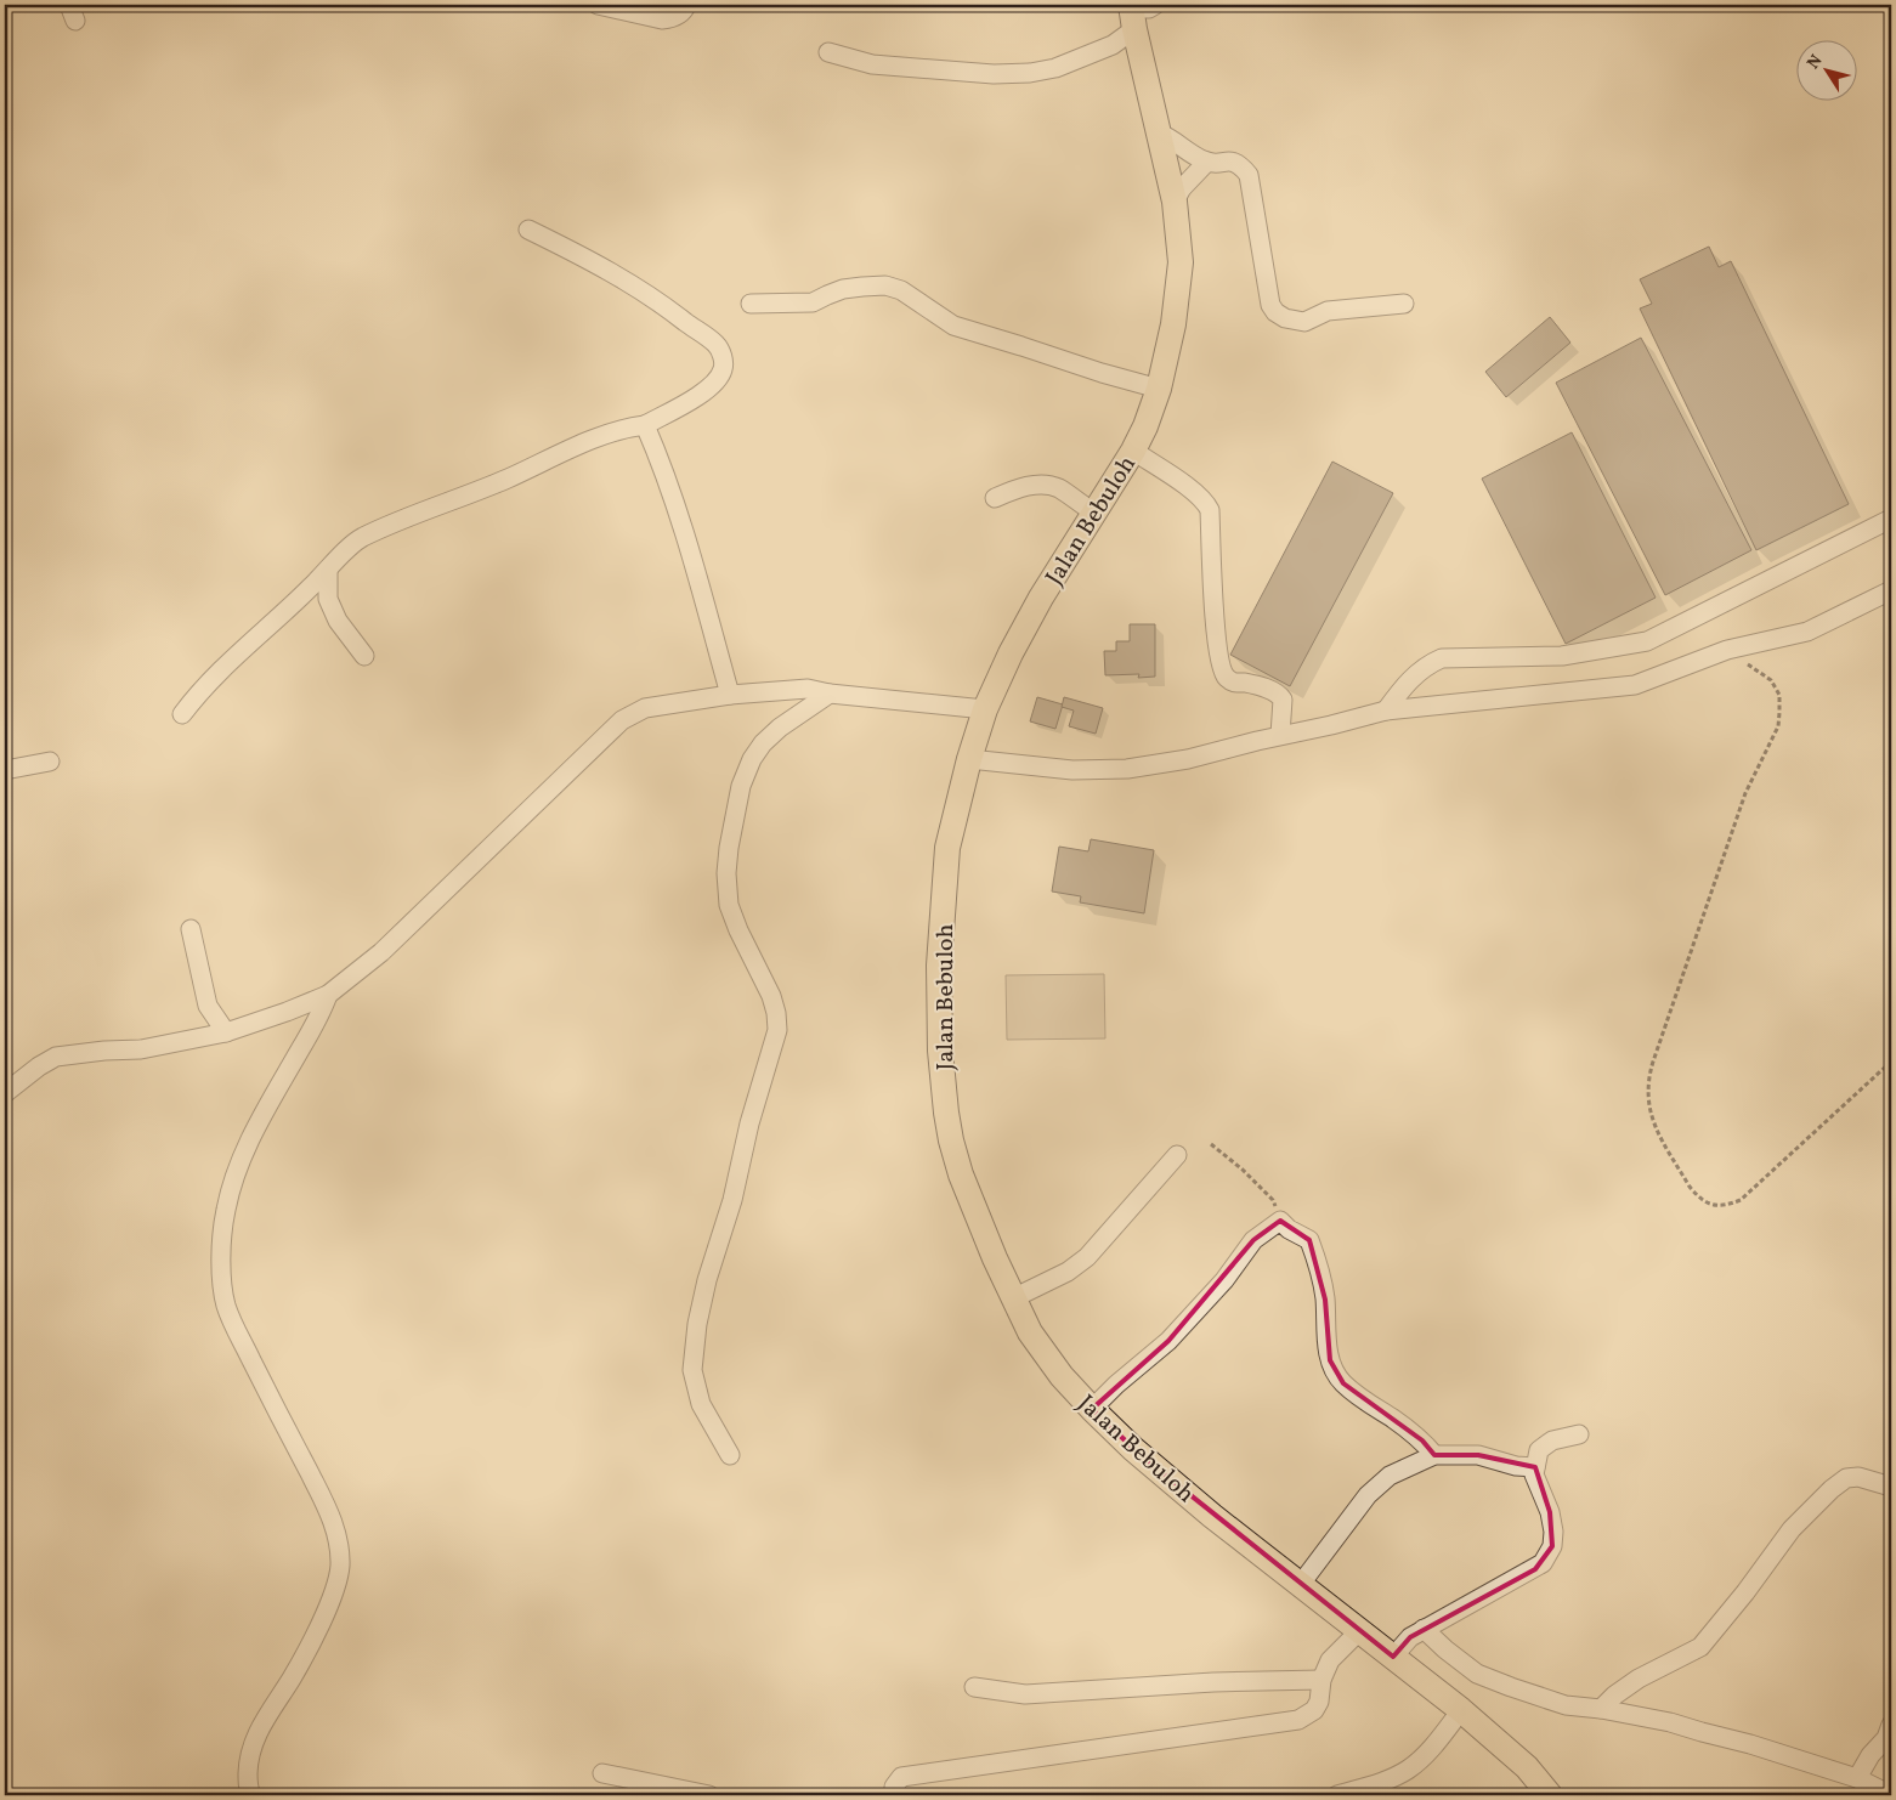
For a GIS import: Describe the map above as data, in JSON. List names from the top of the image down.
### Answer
{
  "streets": {
    "main road": ["Jalan Bebuloh"]
  },
  "north": "top left"
}
